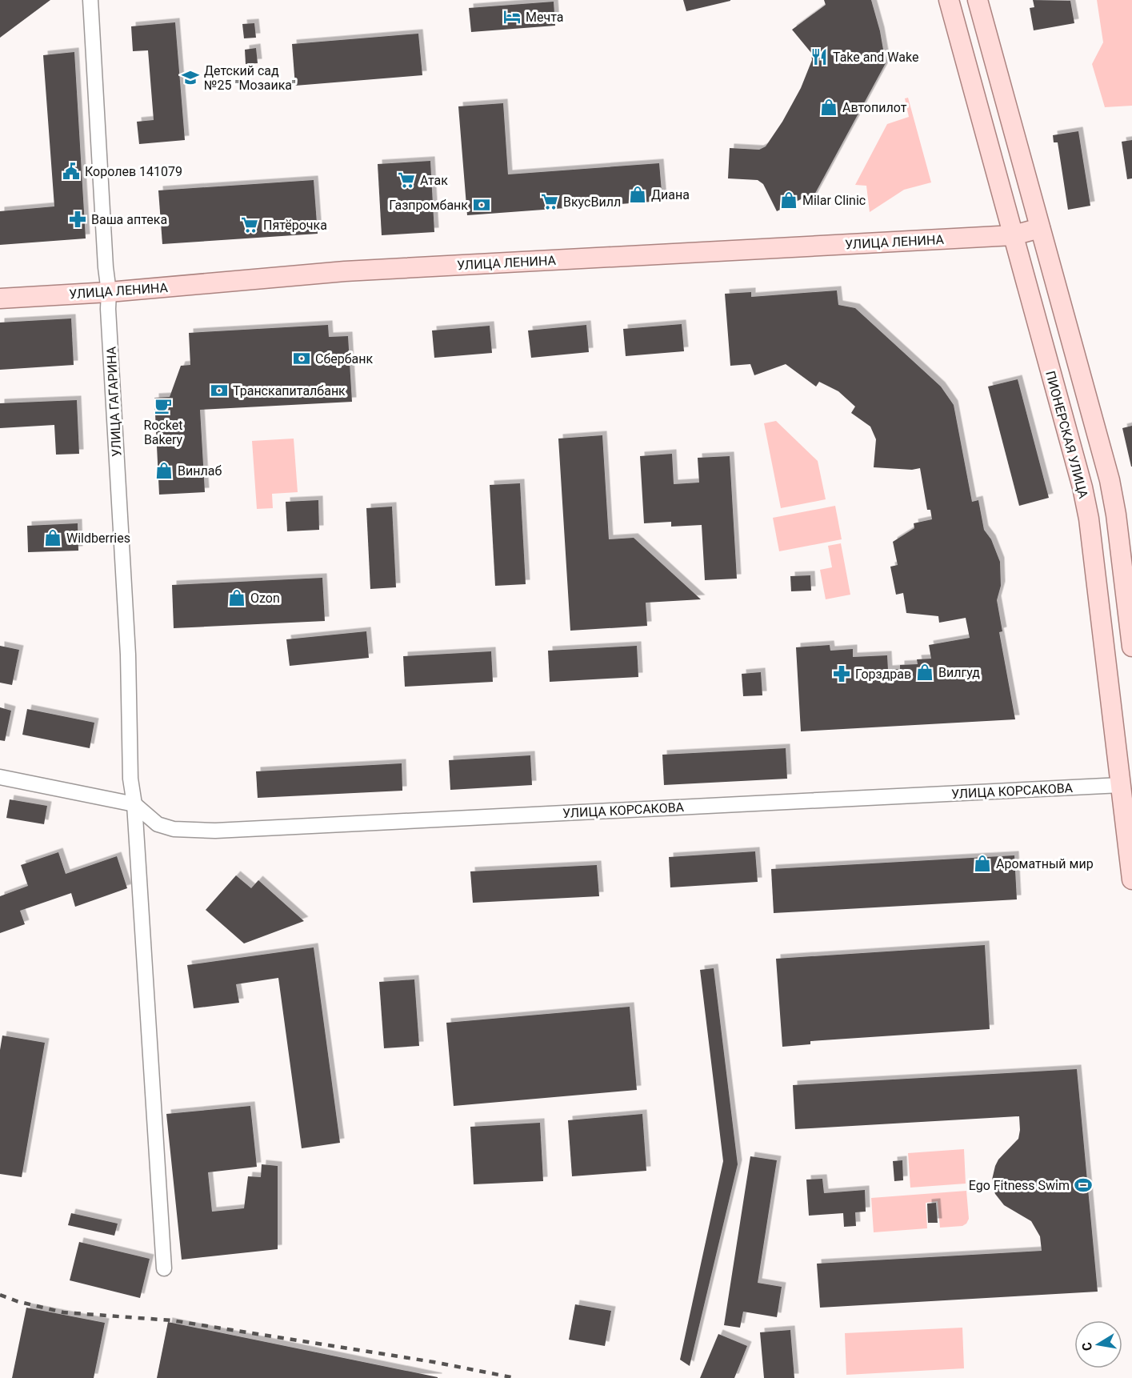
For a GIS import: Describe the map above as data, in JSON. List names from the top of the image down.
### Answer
{
  "streets": {
    "main road": ["УЛИЦА ЛЕНИНА", "ПИОНЕРСКАЯ УЛИЦА"],
    "street": ["УЛИЦА ГАГАРИНА", "УЛИЦА КОРСАКОВА"]
  },
  "crossings": [
    ["УЛИЦА ЛЕНИНА", "УЛИЦА ГАГАРИНА"],
    ["УЛИЦА ЛЕНИНА", "ПИОНЕРСКАЯ УЛИЦА"],
    ["УЛИЦА ГАГАРИНА", "УЛИЦА КОРСАКОВА"],
    ["ПИОНЕРСКАЯ УЛИЦА", "УЛИЦА КОРСАКОВА"]
  ],
  "places": {
    "hotel": ["Мечта"],
    "restaurant": ["Take and Wake"],
    "school or university": ["Детский сад №25 \"Мозаика\""],
    "shop": [
      "Автопилот",
      "Диана",
      "Milar Clinic",
      "Винлаб",
      "Wildberries",
      "Ozon",
      "Вилгуд",
      "Ароматный мир"
    ],
    "public building": ["Королев 141079"],
    "supermarket": ["Атак", "ВкусВилл", "Пятёрочка"],
    "bank": ["Газпромбанк", "Сбербанк", "Транскапиталбанк"],
    "pharmacy": ["Ваша аптека", "Горздрав"],
    "cafe": ["Rocket Bakery"],
    "sports": ["Ego Fitness Swim"]
  },
  "north": "left"
}
